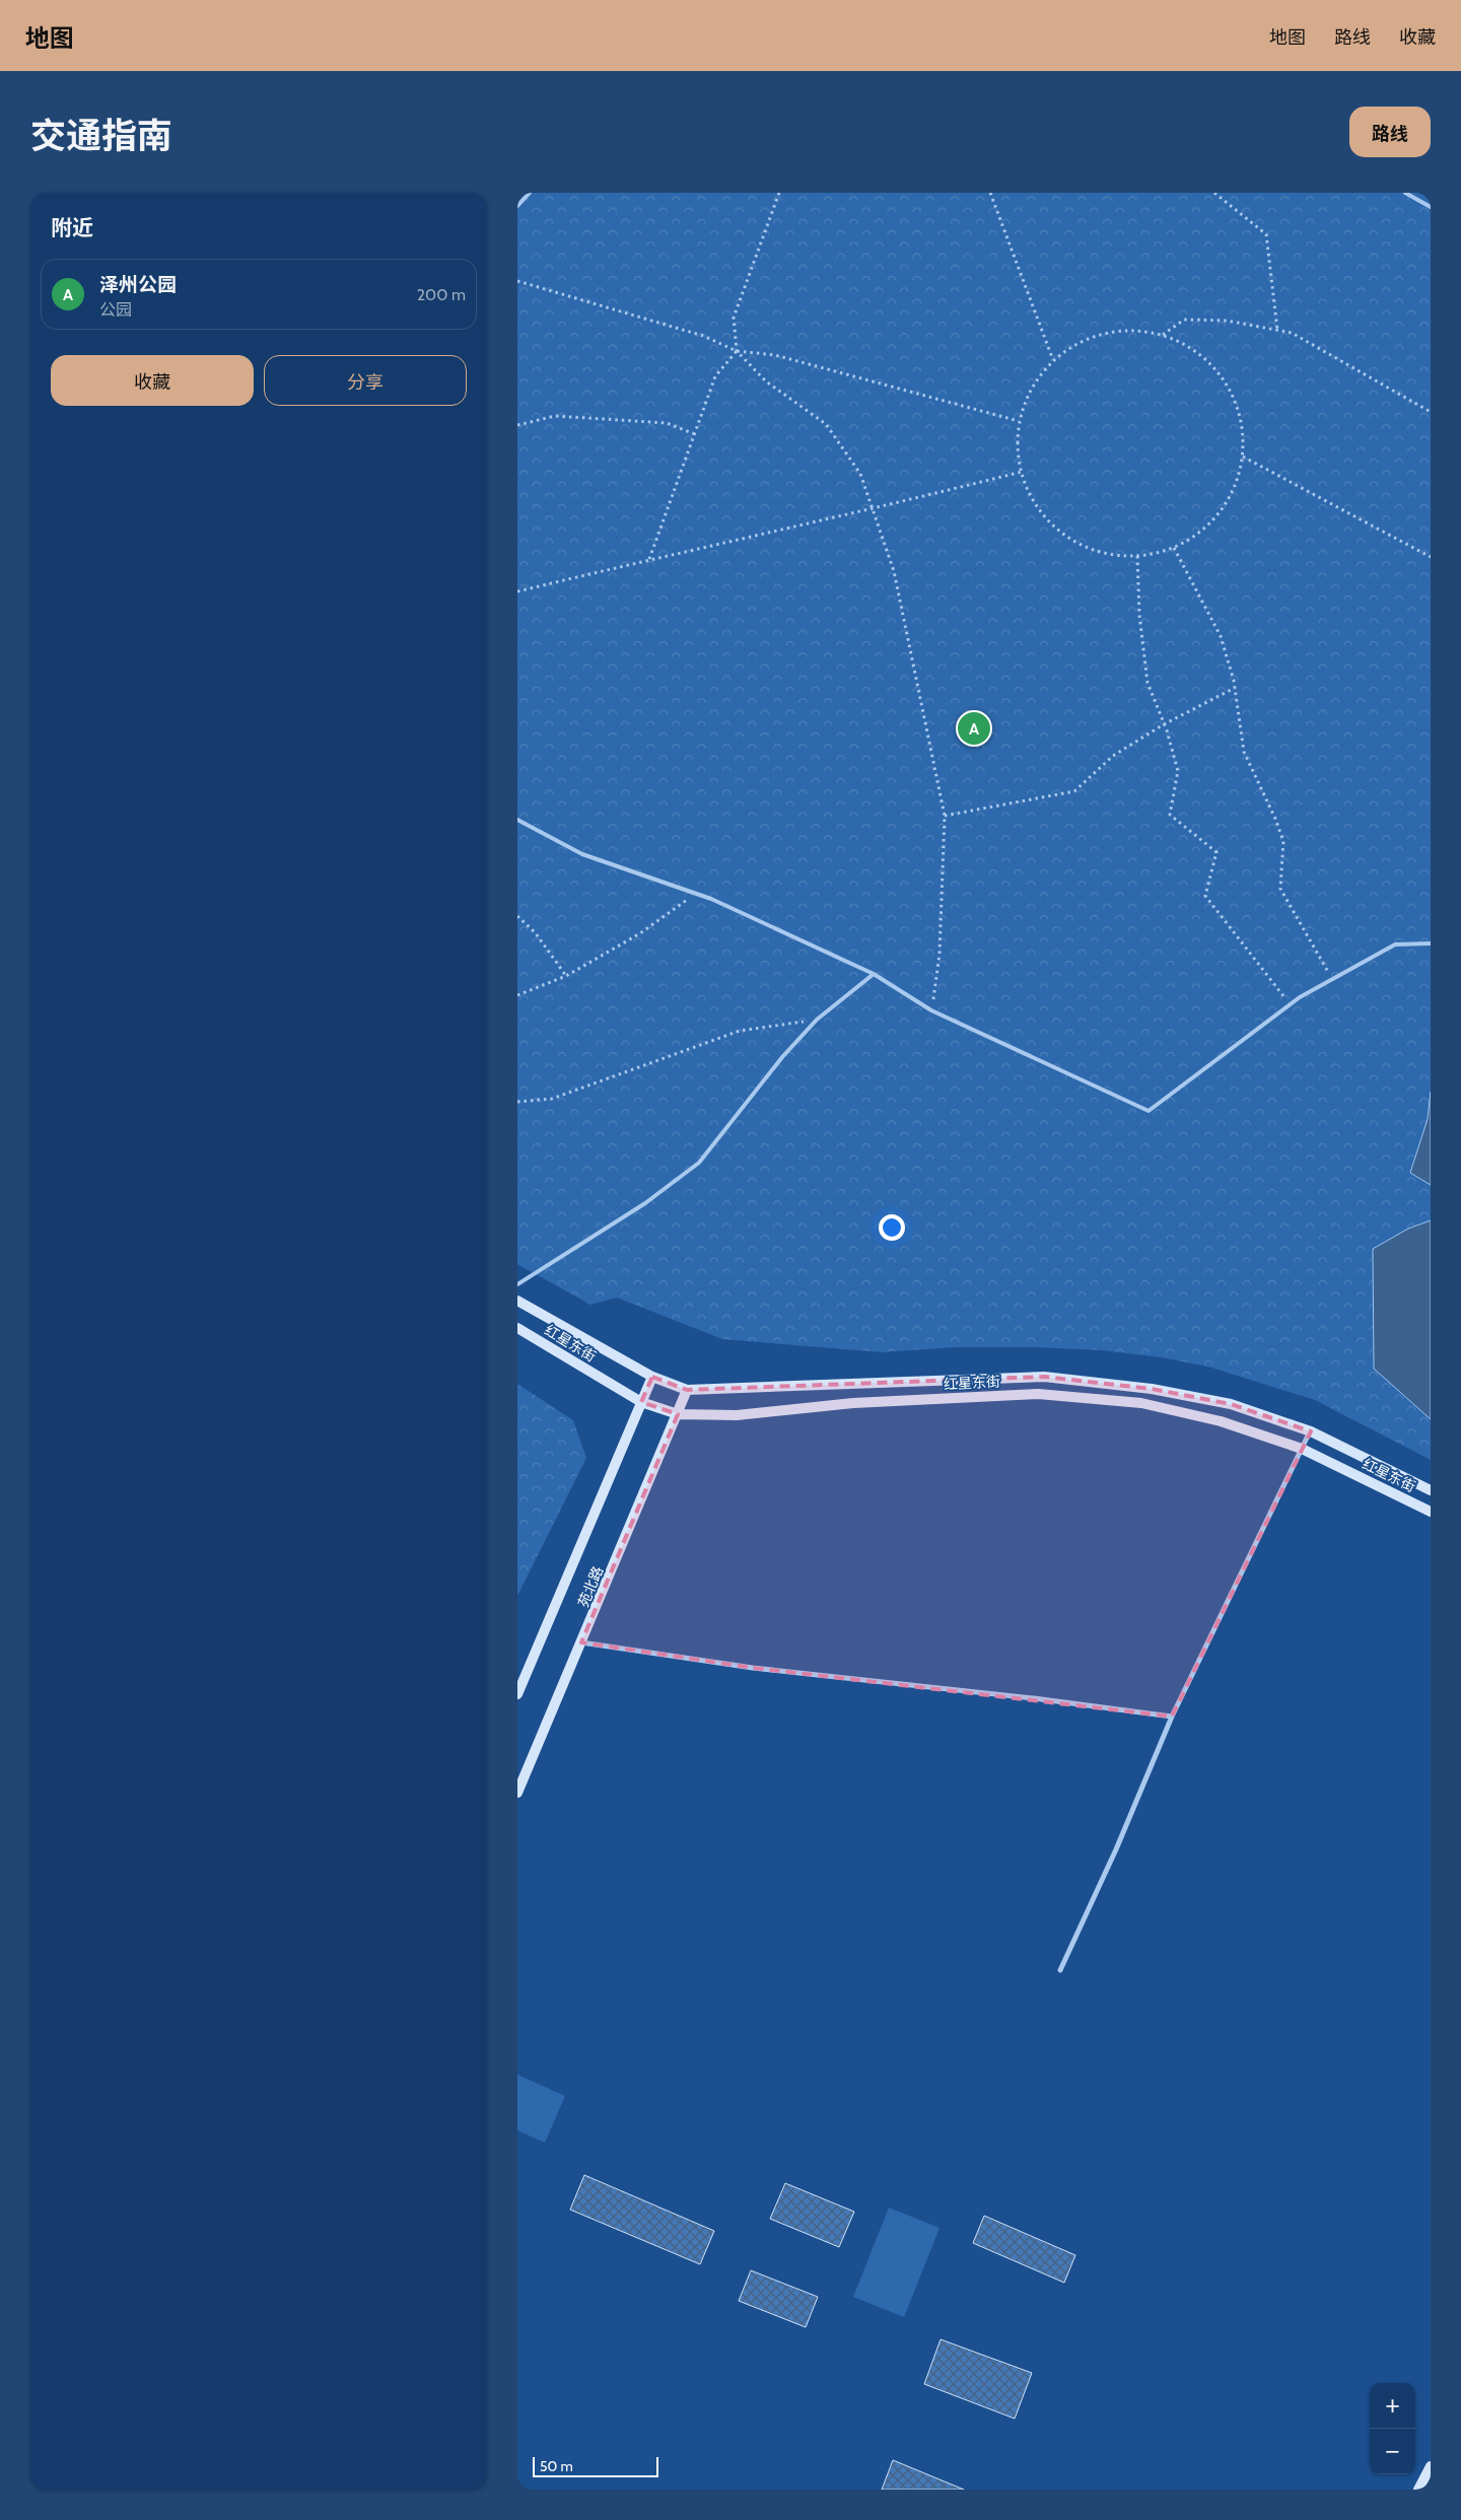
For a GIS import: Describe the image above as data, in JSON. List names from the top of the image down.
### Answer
{
  "streets": {
    "main road": ["红星东街", "苑北路"]
  },
  "crossings": [
    ["红星东街", "苑北路"]
  ],
  "scale_bar": "50 m",
  "page": {
    "header": "地图",
    "nav": ["地图", "路线", "收藏"],
    "title": "交通指南",
    "buttons": [
      "路线",
      ["收藏", "分享"]
    ],
    "heading": "附近",
    "list": [
      {
        "mark": "A",
        "name": "泽州公园",
        "note": "公园",
        "value": "200 m"
      }
    ],
    "pins": "A",
    "map_buttons": ["+", "−"],
    "scale": "50 m"
  }
}
